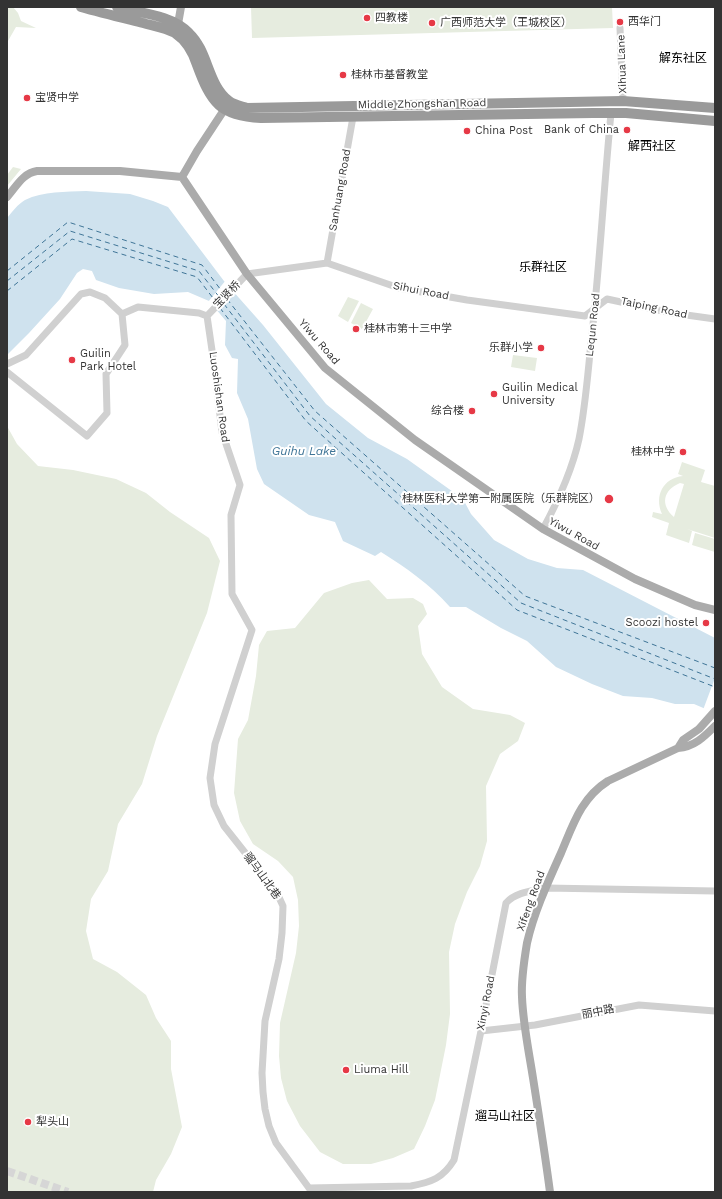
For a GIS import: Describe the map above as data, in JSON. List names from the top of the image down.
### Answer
{
  "streets": {
    "highway": ["Middle Zhongshan Road"],
    "main road": ["Yiwu Road", "Xifeng Road"],
    "street": [
      "Xihua Lane",
      "Sanhuang Road",
      "Sihui Road",
      "宝贤桥",
      "Taiping Road",
      "Lequn Road",
      "Luoshishan Road",
      "骝马山北巷",
      "Xinyi Road",
      "丽中路"
    ]
  },
  "crossings": [
    ["Xihua Lane", "Middle Zhongshan Road"],
    ["Middle Zhongshan Road", "Sanhuang Road"],
    ["Middle Zhongshan Road", "Lequn Road"],
    ["Sanhuang Road", "Sihui Road"],
    ["Sihui Road", "宝贤桥"],
    ["Sihui Road", "Taiping Road"],
    ["Sihui Road", "Lequn Road"],
    ["Sihui Road", "Yiwu Road"],
    ["宝贤桥", "Yiwu Road"],
    ["宝贤桥", "Luoshishan Road"],
    ["Taiping Road", "Lequn Road"],
    ["Lequn Road", "Yiwu Road"],
    ["Luoshishan Road", "骝马山北巷"],
    ["骝马山北巷", "Xinyi Road"],
    ["Xifeng Road", "Xinyi Road"],
    ["Xifeng Road", "丽中路"],
    ["Xinyi Road", "丽中路"]
  ],
  "districts": [
    "解东社区",
    "解西社区",
    "乐群社区",
    "遛马山社区"
  ],
  "water": ["Guihu Lake"],
  "places": [
    "四教楼",
    "西华门",
    "广西师范大学（王城校区）",
    "桂林市基督教堂",
    "宝贤中学",
    "Bank of China",
    "China Post",
    "桂林市第十三中学",
    "乐群小学",
    "Guilin Park Hotel",
    "Guilin Medical University",
    "综合楼",
    "桂林中学",
    "桂林医科大学第一附属医院（乐群院区）",
    "Scoozi hostel",
    "Liuma Hill",
    "犁头山"
  ]
}
